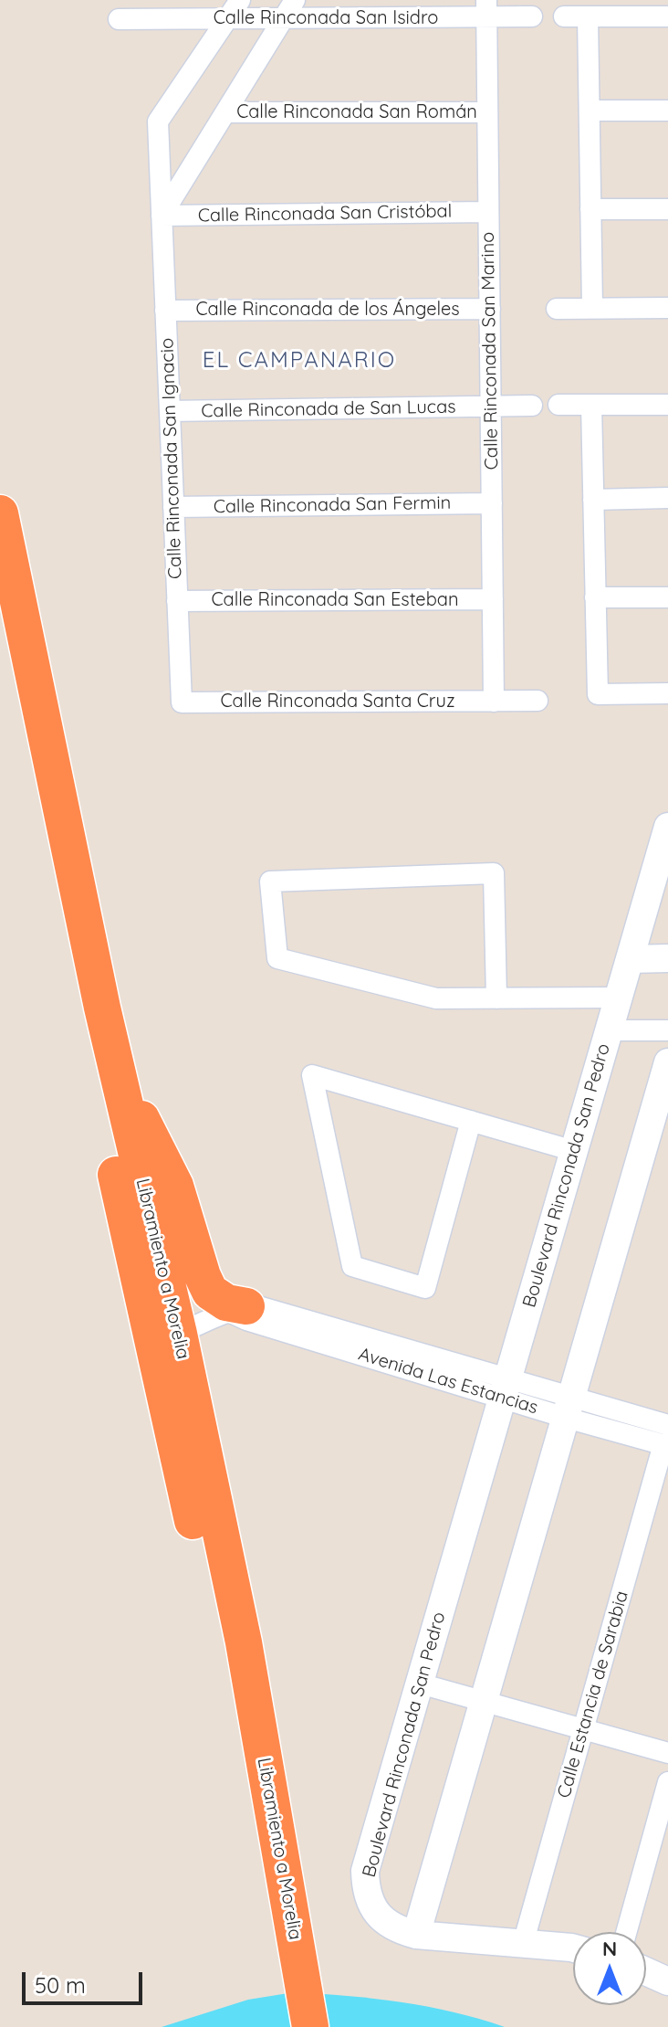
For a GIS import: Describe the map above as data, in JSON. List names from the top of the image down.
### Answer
{
  "streets": {
    "highway": ["Libramiento a Morelia"],
    "street": [
      "Calle Rinconada San Isidro",
      "Calle Rinconada San Román",
      "Calle Rinconada San Cristóbal",
      "Calle Rinconada de los Ángeles",
      "Calle Rinconada San Marino",
      "Calle Rinconada de San Lucas",
      "Calle Rinconada San Ignacio",
      "Calle Rinconada San Fermin",
      "Calle Rinconada San Esteban",
      "Calle Rinconada Santa Cruz",
      "Boulevard Rinconada San Pedro",
      "Avenida Las Estancias",
      "Calle Estancia de Sarabia"
    ]
  },
  "crossings": [
    ["Calle Rinconada San Isidro", "Calle Rinconada San Marino"],
    ["Calle Rinconada San Isidro", "Calle Rinconada San Ignacio"],
    ["Calle Rinconada San Román", "Calle Rinconada San Marino"],
    ["Calle Rinconada San Cristóbal", "Calle Rinconada San Marino"],
    ["Calle Rinconada San Cristóbal", "Calle Rinconada San Ignacio"],
    ["Calle Rinconada de los Ángeles", "Calle Rinconada San Marino"],
    ["Calle Rinconada de los Ángeles", "Calle Rinconada San Ignacio"],
    ["Calle Rinconada San Marino", "Calle Rinconada de San Lucas"],
    ["Calle Rinconada San Marino", "Calle Rinconada San Fermin"],
    ["Calle Rinconada San Marino", "Calle Rinconada San Esteban"],
    ["Calle Rinconada San Marino", "Calle Rinconada Santa Cruz"],
    ["Calle Rinconada de San Lucas", "Calle Rinconada San Ignacio"],
    ["Calle Rinconada San Ignacio", "Calle Rinconada San Fermin"],
    ["Calle Rinconada San Ignacio", "Calle Rinconada San Esteban"],
    ["Calle Rinconada San Ignacio", "Calle Rinconada Santa Cruz"],
    ["Boulevard Rinconada San Pedro", "Avenida Las Estancias"],
    ["Boulevard Rinconada San Pedro", "Calle Estancia de Sarabia"],
    ["Avenida Las Estancias", "Calle Estancia de Sarabia"]
  ],
  "districts": ["EL CAMPANARIO"],
  "scale_bar": "50 m",
  "north": "top"
}
